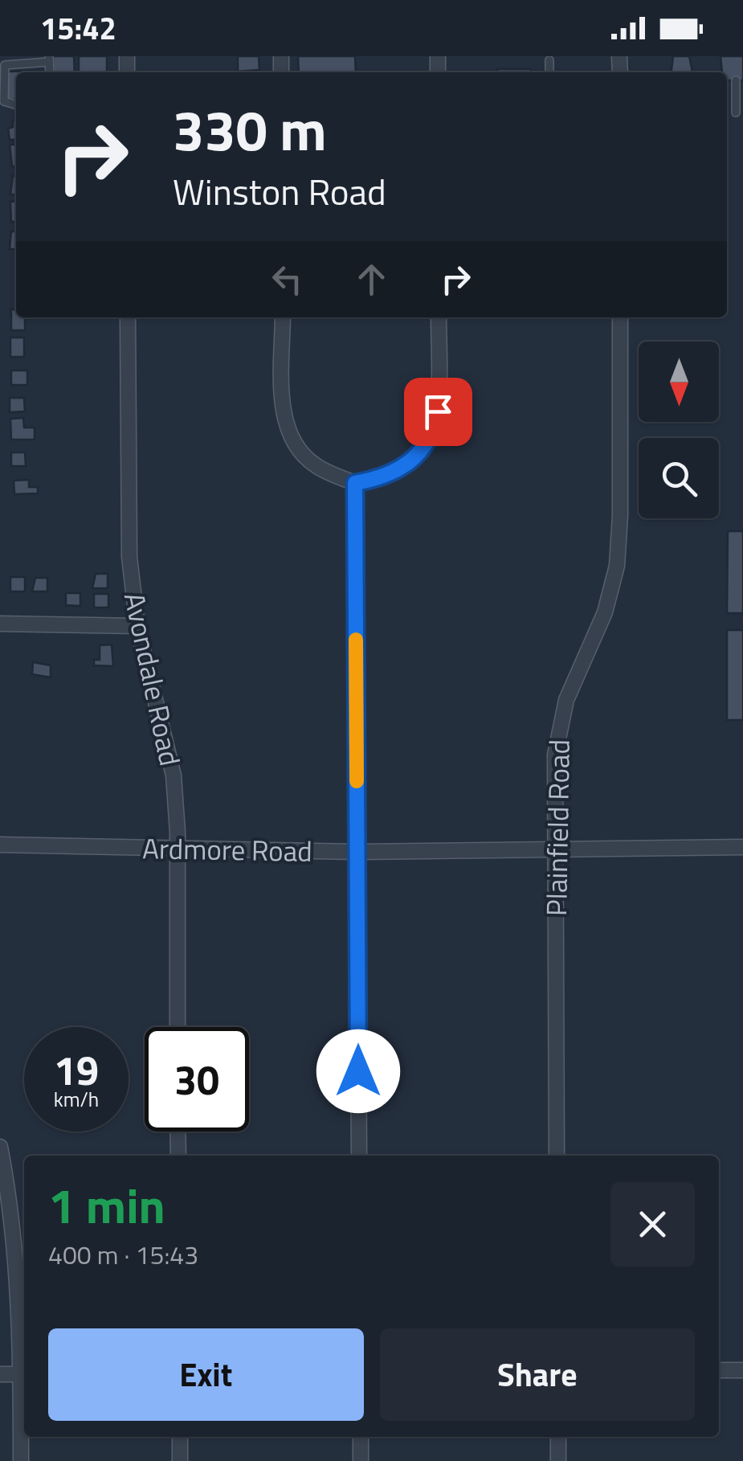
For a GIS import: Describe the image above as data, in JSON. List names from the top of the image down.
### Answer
{
  "streets": {
    "street": ["Avondale Road", "Plainfield Road", "Ardmore Road"]
  },
  "crossings": [
    ["Avondale Road", "Ardmore Road"],
    ["Plainfield Road", "Ardmore Road"]
  ],
  "north": "bottom",
  "page": {
    "status": "15:42",
    "turn": ["330 m", "Winston Road"],
    "speed": "19 km/h",
    "limit": "30",
    "heading": ["1 min", "400 m · 15:43"],
    "buttons": ["Exit", "Share"]
  }
}
